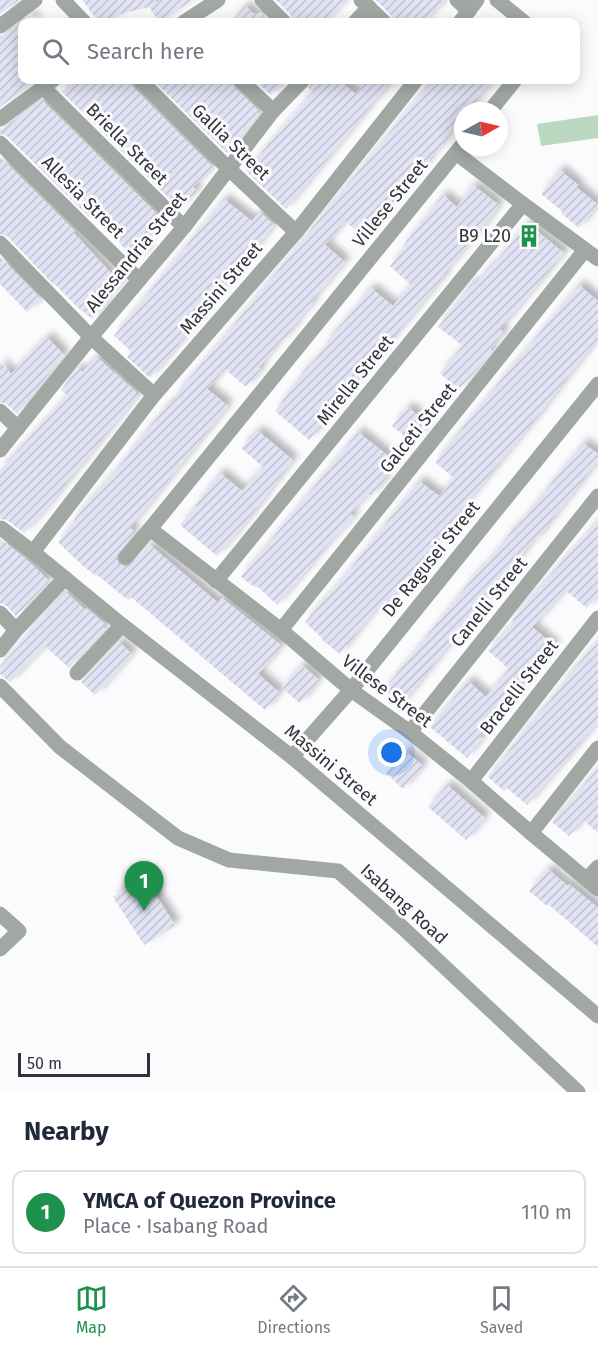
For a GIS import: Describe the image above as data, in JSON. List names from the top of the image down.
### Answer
{
  "streets": {
    "street": [
      "Gallia Street",
      "Briella Street",
      "Allesia Street",
      "Villese Street",
      "Alessandria Street",
      "Massini Street",
      "Mirella Street",
      "Galceti Street",
      "De Ragusei Street",
      "Canelli Street",
      "Bracelli Street",
      "Isabang Road"
    ]
  },
  "crossings": [
    ["Gallia Street", "Alessandria Street"],
    ["Gallia Street", "Massini Street"],
    ["Briella Street", "Alessandria Street"],
    ["Allesia Street", "Alessandria Street"],
    ["Villese Street", "Mirella Street"],
    ["Villese Street", "Galceti Street"],
    ["Villese Street", "De Ragusei Street"],
    ["Villese Street", "Canelli Street"],
    ["Villese Street", "Bracelli Street"],
    ["Massini Street", "De Ragusei Street"]
  ],
  "places": {
    "building": ["B9 L20"]
  },
  "scale_bar": "50 m",
  "north": "right",
  "page": {
    "search": "Search here",
    "pins": "1",
    "scale": "50 m",
    "heading": "Nearby",
    "list": [
      {
        "mark": "1",
        "name": "YMCA of Quezon Province",
        "note": "Place · Isabang Road",
        "value": "110 m"
      }
    ],
    "nav": ["Map", "Directions", "Saved"]
  }
}
